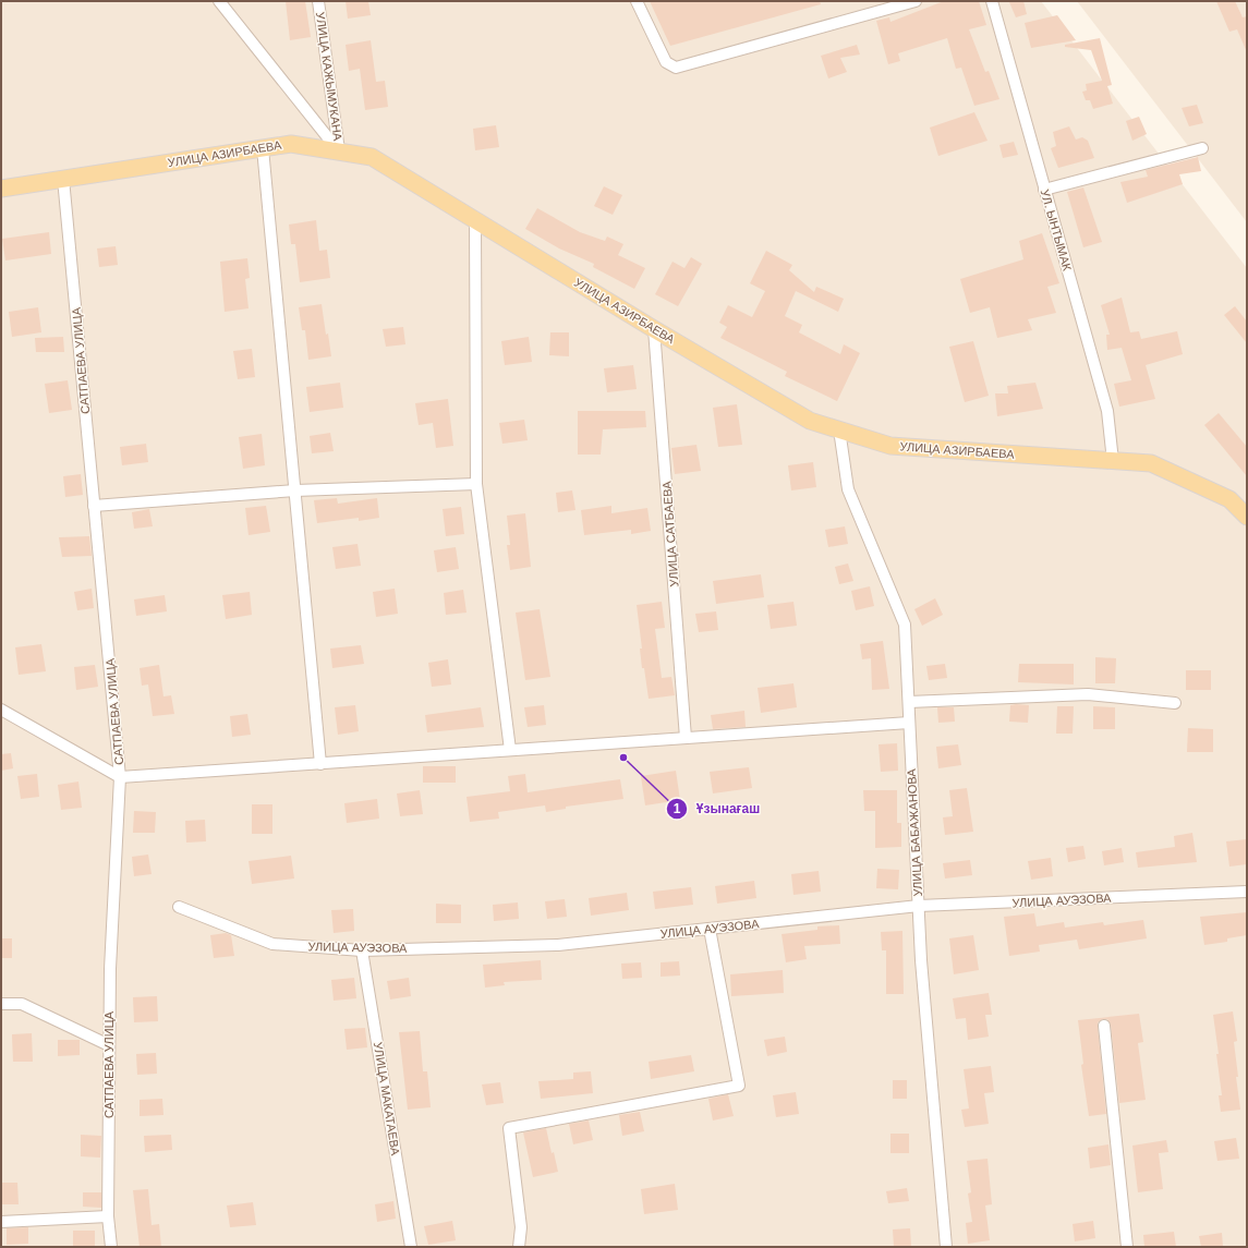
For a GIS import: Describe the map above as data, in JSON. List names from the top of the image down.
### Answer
{
  "streets": {
    "main road": ["УЛИЦА АЗИРБАЕВА"],
    "street": [
      "УЛИЦА КАЖЫМУКАНА",
      "УЛ. ЫНТЫМАК",
      "САТПАЕВА УЛИЦА",
      "УЛИЦА САТБАЕВА",
      "УЛИЦА БАБАЖАНОВА",
      "УЛИЦА АУЭЗОВА",
      "УЛИЦА МАКАТАЕВА"
    ]
  },
  "crossings": [
    ["УЛИЦА КАЖЫМУКАНА", "УЛИЦА АЗИРБАЕВА"],
    ["УЛИЦА АЗИРБАЕВА", "УЛ. ЫНТЫМАК"],
    ["УЛИЦА АЗИРБАЕВА", "САТПАЕВА УЛИЦА"],
    ["УЛИЦА АЗИРБАЕВА", "УЛИЦА САТБАЕВА"],
    ["УЛИЦА АЗИРБАЕВА", "УЛИЦА БАБАЖАНОВА"],
    ["УЛИЦА БАБАЖАНОВА", "УЛИЦА АУЭЗОВА"],
    ["УЛИЦА АУЭЗОВА", "УЛИЦА МАКАТАЕВА"]
  ],
  "places": ["Ұзынағаш"]
}
